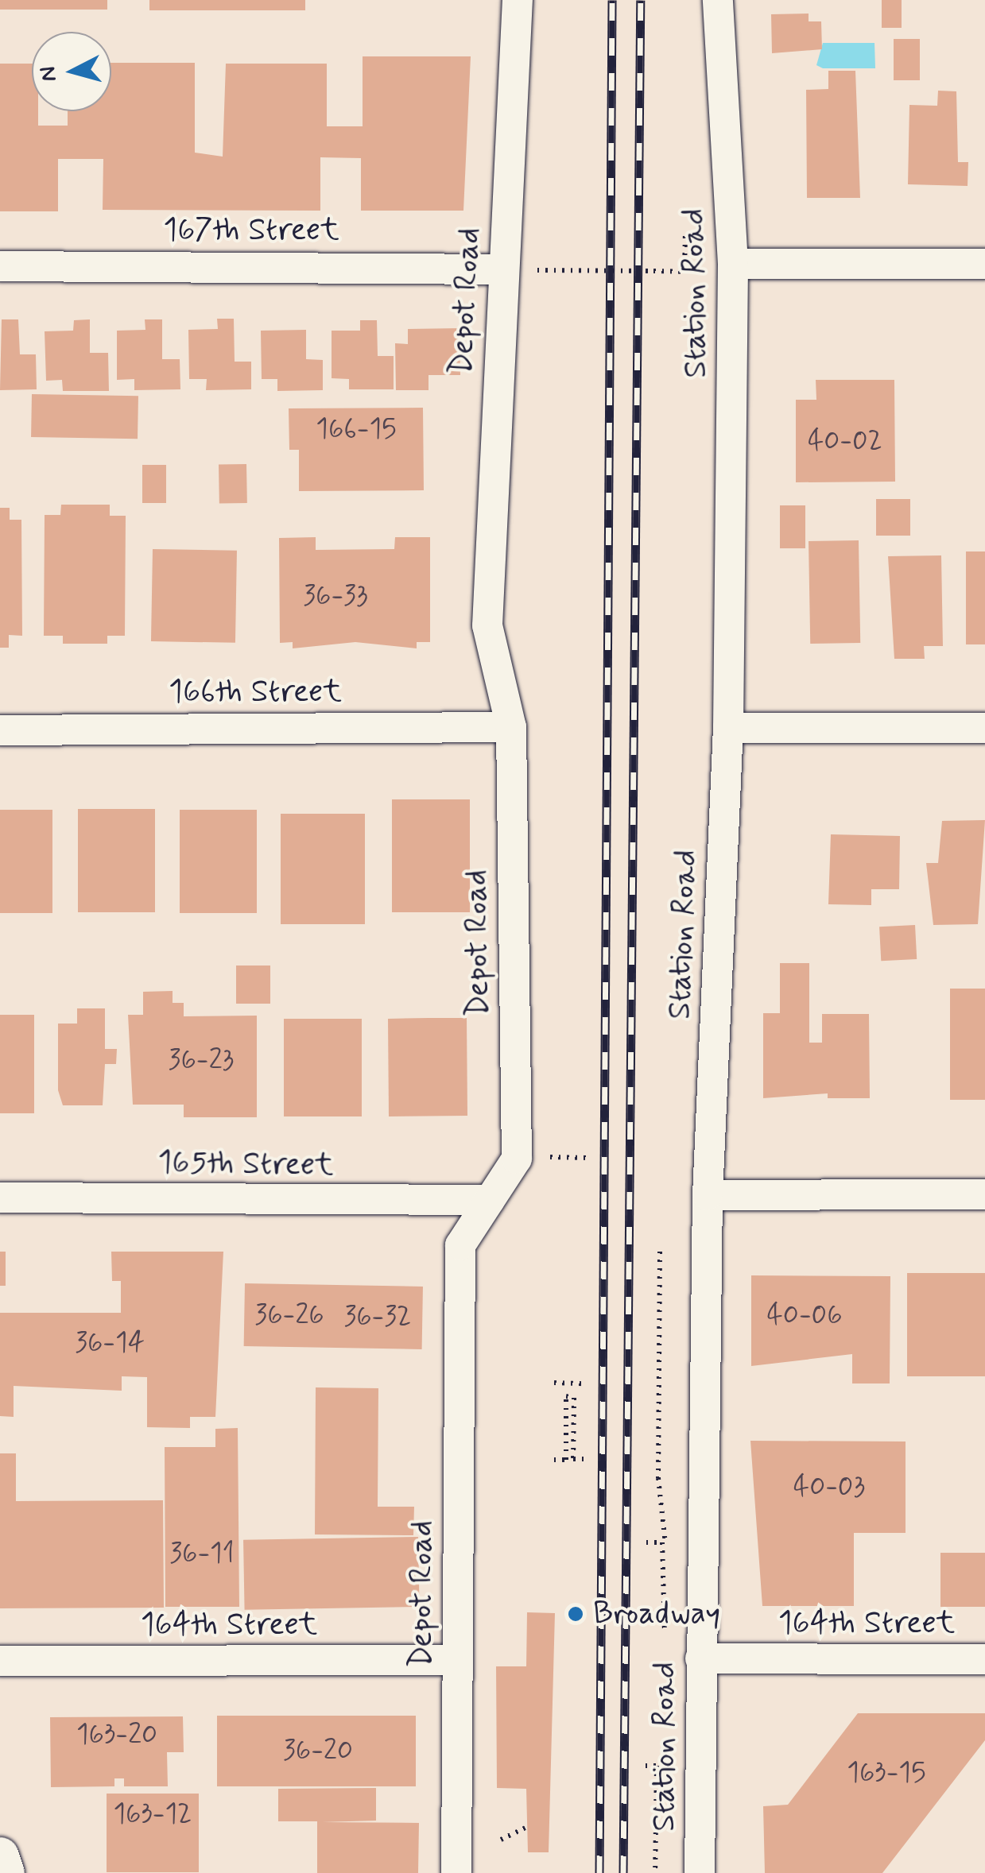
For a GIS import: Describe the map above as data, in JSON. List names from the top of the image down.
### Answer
{
  "streets": {
    "street": [
      "167th Street",
      "Station Road",
      "Depot Road",
      "166th Street",
      "165th Street",
      "164th Street"
    ]
  },
  "crossings": [
    ["167th Street", "Depot Road"],
    ["Station Road", "164th Street"],
    ["Depot Road", "166th Street"],
    ["Depot Road", "165th Street"],
    ["Depot Road", "164th Street"]
  ],
  "places": ["Broadway"],
  "house_numbers": [
    "166-15",
    "40-02",
    "36-33",
    "36-23",
    "36-26",
    "40-06",
    "36-32",
    "36-14",
    "40-03",
    "36-11",
    "163-20",
    "36-20",
    "163-15",
    "163-12"
  ],
  "north": "left"
}
